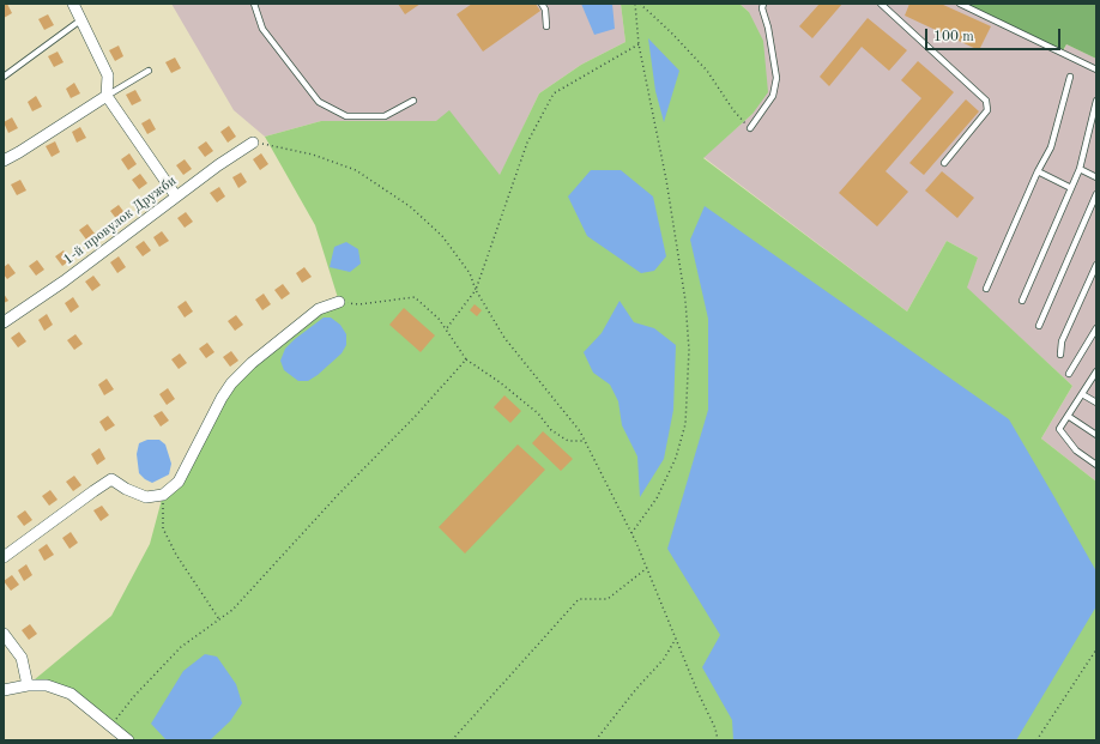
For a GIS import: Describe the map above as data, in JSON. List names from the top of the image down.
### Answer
{
  "streets": {
    "street": ["1-й провулок Дружби"]
  },
  "scale_bar": "100 m"
}
